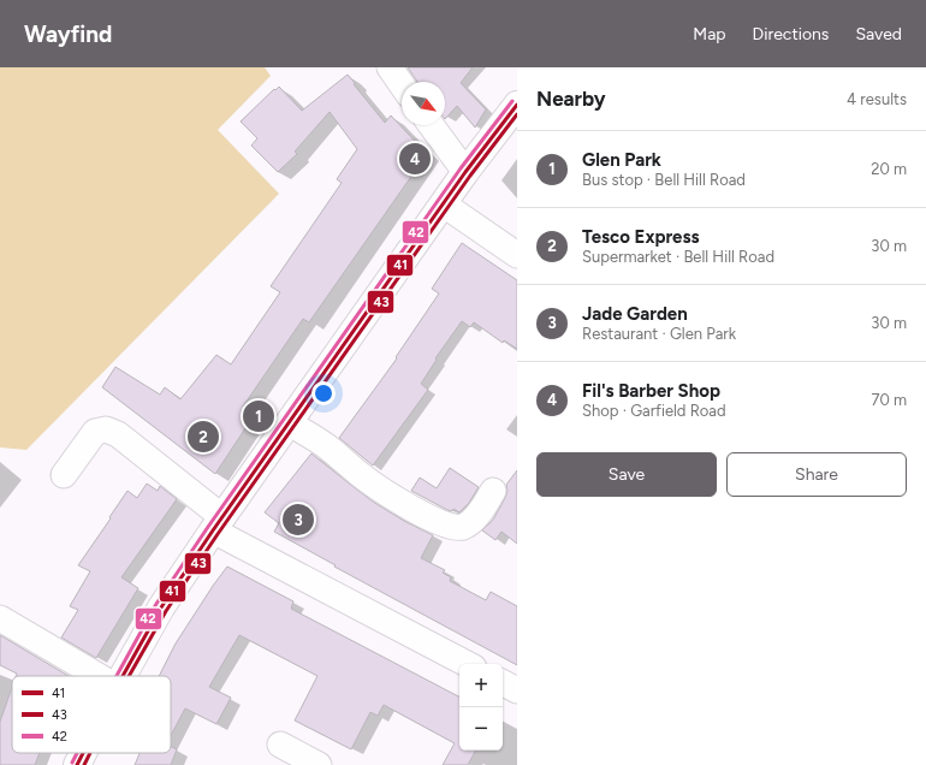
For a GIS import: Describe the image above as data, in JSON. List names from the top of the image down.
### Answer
{
  "lines": ["transit line 42", "transit line 41", "transit line 43"],
  "legend": ["41", "43", "42"],
  "north": "bottom right",
  "page": {
    "header": "Wayfind",
    "nav": ["Map", "Directions", "Saved"],
    "heading": ["Nearby", "4 results"],
    "list": [
      {
        "mark": "1",
        "name": "Glen Park",
        "note": "Bus stop · Bell Hill Road",
        "value": "20 m"
      },
      {
        "mark": "2",
        "name": "Tesco Express",
        "note": "Supermarket · Bell Hill Road",
        "value": "30 m"
      },
      {
        "mark": "3",
        "name": "Jade Garden",
        "note": "Restaurant · Glen Park",
        "value": "30 m"
      },
      {
        "mark": "4",
        "name": "Fil's Barber Shop",
        "note": "Shop · Garfield Road",
        "value": "70 m"
      }
    ],
    "pins": [
      "4",
      "1",
      "2",
      "3"
    ],
    "buttons": ["Save", "Share"],
    "map_buttons": ["+", "−"]
  }
}
